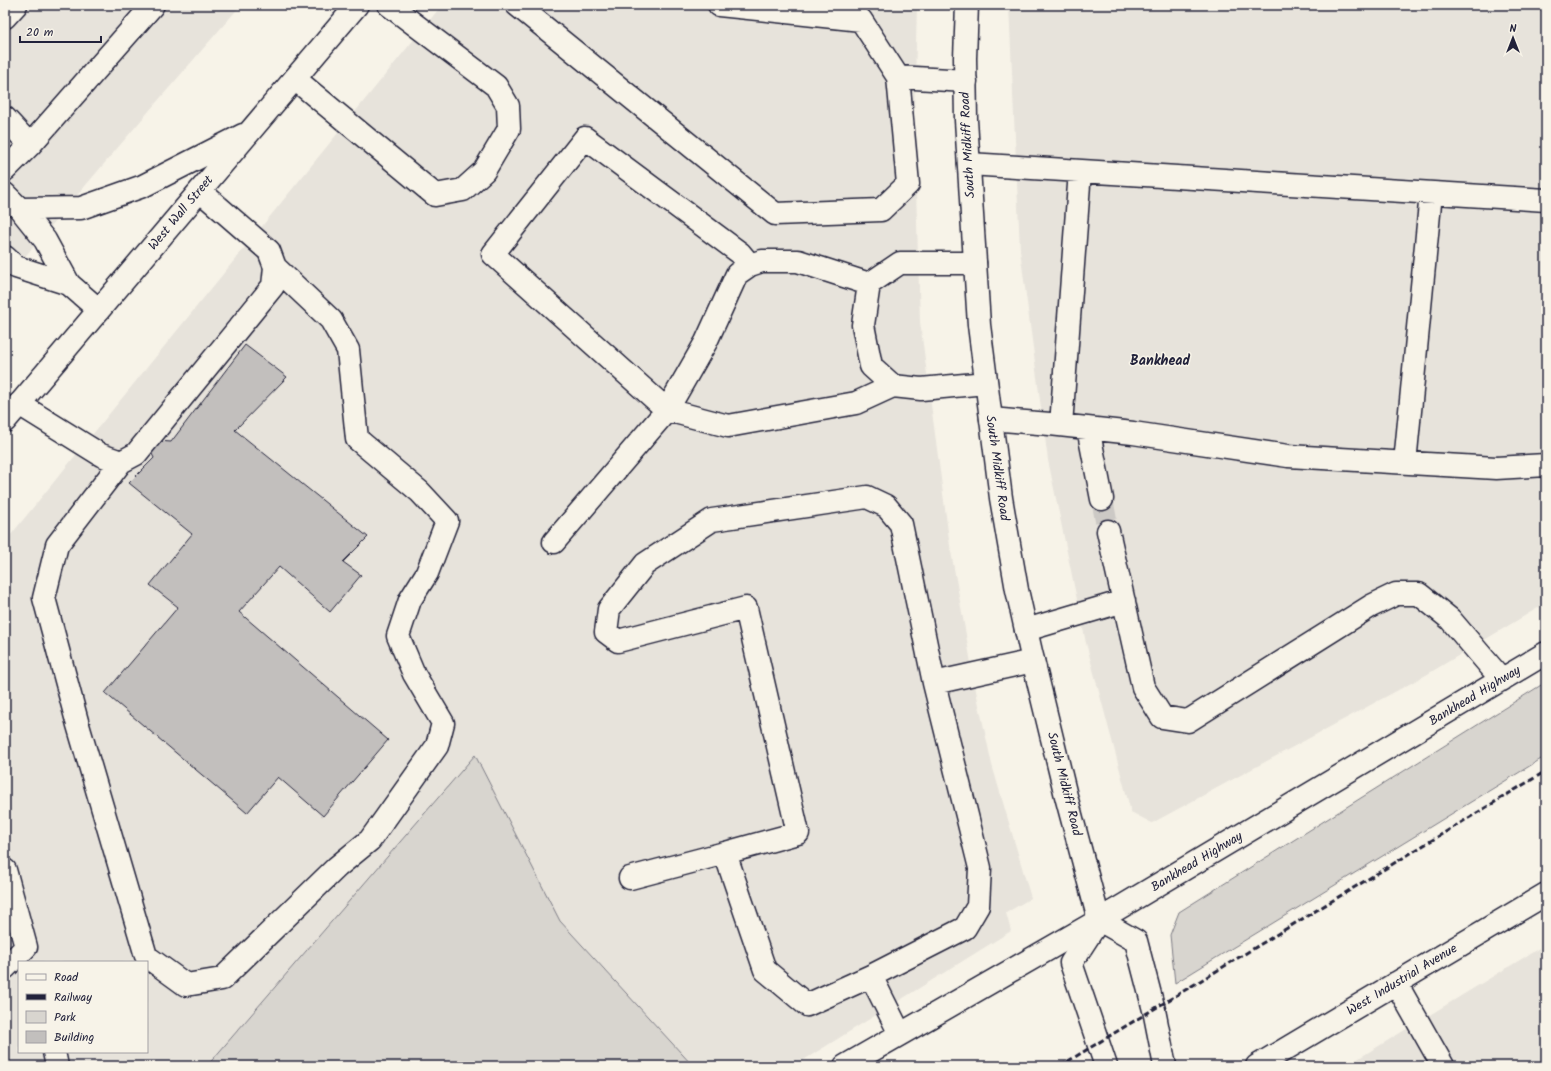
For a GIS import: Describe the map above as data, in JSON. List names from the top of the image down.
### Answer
{
  "streets": {
    "main road": [
      "South Midkiff Road",
      "West Wall Street",
      "Bankhead Highway",
      "West Industrial Avenue"
    ]
  },
  "crossings": [
    ["South Midkiff Road", "Bankhead Highway"]
  ],
  "districts": ["Bankhead"],
  "legend": [
    "Road",
    "Railway",
    "Park",
    "Building"
  ],
  "scale_bar": "20 m",
  "north": "top"
}
